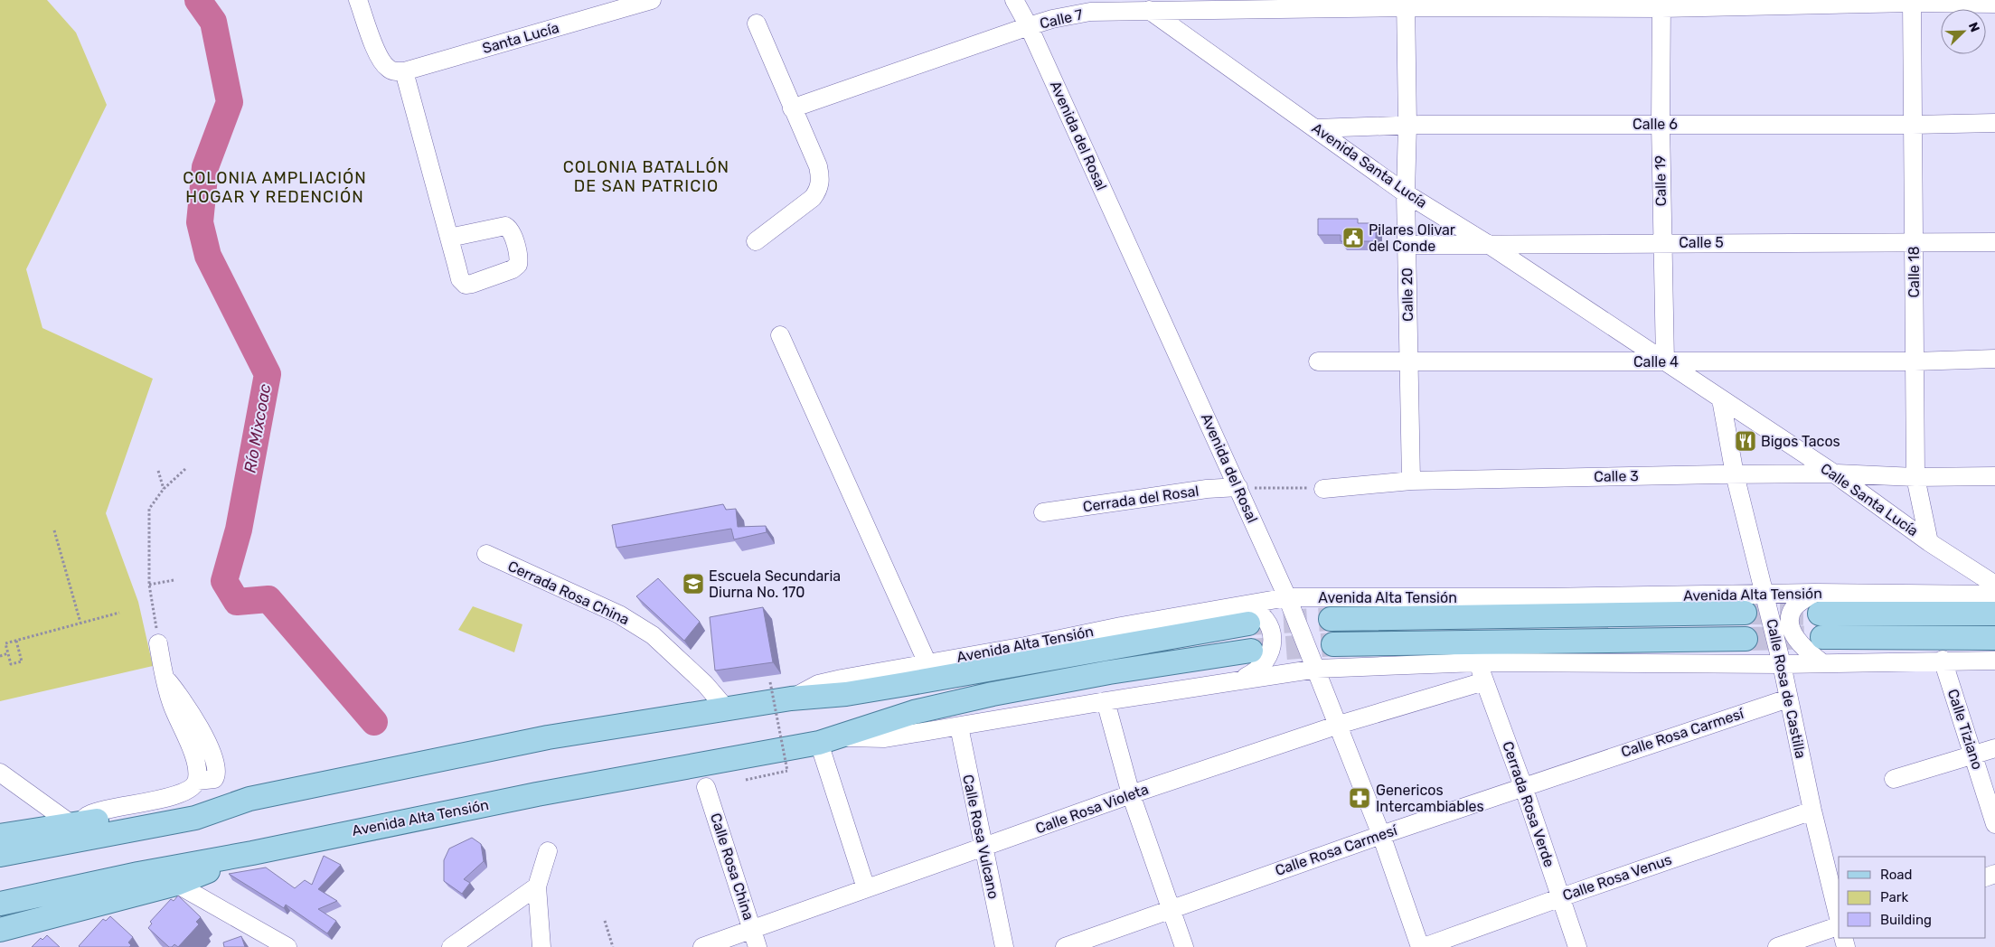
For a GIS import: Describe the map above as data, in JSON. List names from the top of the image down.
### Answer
{
  "streets": {
    "main road": ["Avenida Alta Tensión"],
    "street": [
      "Calle 7",
      "Santa Lucía",
      "Calle 6",
      "Avenida del Rosal",
      "Avenida Santa Lucía",
      "Calle 19",
      "Calle 5",
      "Calle 18",
      "Calle 20",
      "Calle 4",
      "Calle 3",
      "Cerrada del Rosal",
      "Calle Santa Lucía",
      "Cerrada Rosa China",
      "Calle Rosa de Castilla",
      "Calle Tiziano",
      "Calle Rosa Carmesí",
      "Cerrada Rosa Verde",
      "Calle Rosa Violeta",
      "Calle Rosa Vulcano",
      "Calle Rosa China",
      "Calle Rosa Venus"
    ]
  },
  "crossings": [
    ["Calle 7", "Avenida del Rosal"],
    ["Calle 7", "Avenida Santa Lucía"],
    ["Calle 7", "Calle 19"],
    ["Calle 7", "Calle 18"],
    ["Calle 7", "Calle 20"],
    ["Calle 6", "Avenida Santa Lucía"],
    ["Calle 6", "Calle 19"],
    ["Calle 6", "Calle 18"],
    ["Calle 6", "Calle 20"],
    ["Avenida del Rosal", "Cerrada del Rosal"],
    ["Avenida del Rosal", "Avenida Alta Tensión"],
    ["Avenida del Rosal", "Calle Rosa Carmesí"],
    ["Avenida del Rosal", "Calle Rosa Violeta"],
    ["Avenida del Rosal", "Calle Rosa Venus"],
    ["Avenida Santa Lucía", "Calle 19"],
    ["Avenida Santa Lucía", "Calle 5"],
    ["Avenida Santa Lucía", "Calle 20"],
    ["Avenida Santa Lucía", "Calle 4"],
    ["Avenida Santa Lucía", "Calle Santa Lucía"],
    ["Avenida Santa Lucía", "Calle Rosa de Castilla"],
    ["Calle 19", "Calle 5"],
    ["Calle 19", "Calle 4"],
    ["Calle 5", "Calle 18"],
    ["Calle 5", "Calle 20"],
    ["Calle 18", "Calle 4"],
    ["Calle 18", "Calle 3"],
    ["Calle 18", "Calle Santa Lucía"],
    ["Calle 20", "Calle 4"],
    ["Calle 20", "Calle 3"],
    ["Calle 3", "Calle Santa Lucía"],
    ["Calle 3", "Calle Rosa de Castilla"],
    ["Calle Santa Lucía", "Calle Rosa de Castilla"],
    ["Cerrada Rosa China", "Avenida Alta Tensión"],
    ["Avenida Alta Tensión", "Calle Rosa de Castilla"],
    ["Avenida Alta Tensión", "Calle Tiziano"],
    ["Avenida Alta Tensión", "Cerrada Rosa Verde"],
    ["Avenida Alta Tensión", "Calle Rosa Vulcano"],
    ["Calle Rosa de Castilla", "Calle Rosa Carmesí"],
    ["Calle Rosa de Castilla", "Calle Rosa Venus"],
    ["Calle Rosa Carmesí", "Cerrada Rosa Verde"],
    ["Cerrada Rosa Verde", "Calle Rosa Violeta"],
    ["Cerrada Rosa Verde", "Calle Rosa Venus"],
    ["Calle Rosa Violeta", "Calle Rosa Vulcano"],
    ["Calle Rosa Violeta", "Calle Rosa China"]
  ],
  "districts": ["COLONIA BATALLÓN DE SAN PATRICIO", "COLONIA AMPLIACIÓN HOGAR Y REDENCIÓN"],
  "water": ["Río Mixcoac"],
  "places": {
    "public building": ["Pilares Olivar del Conde"],
    "restaurant": ["Bigos Tacos"],
    "school or university": ["Escuela Secundaria Diurna No. 170"],
    "pharmacy": ["Genericos Intercambiables"]
  },
  "legend": ["Road", "Park", "Building"],
  "north": "top right"
}
